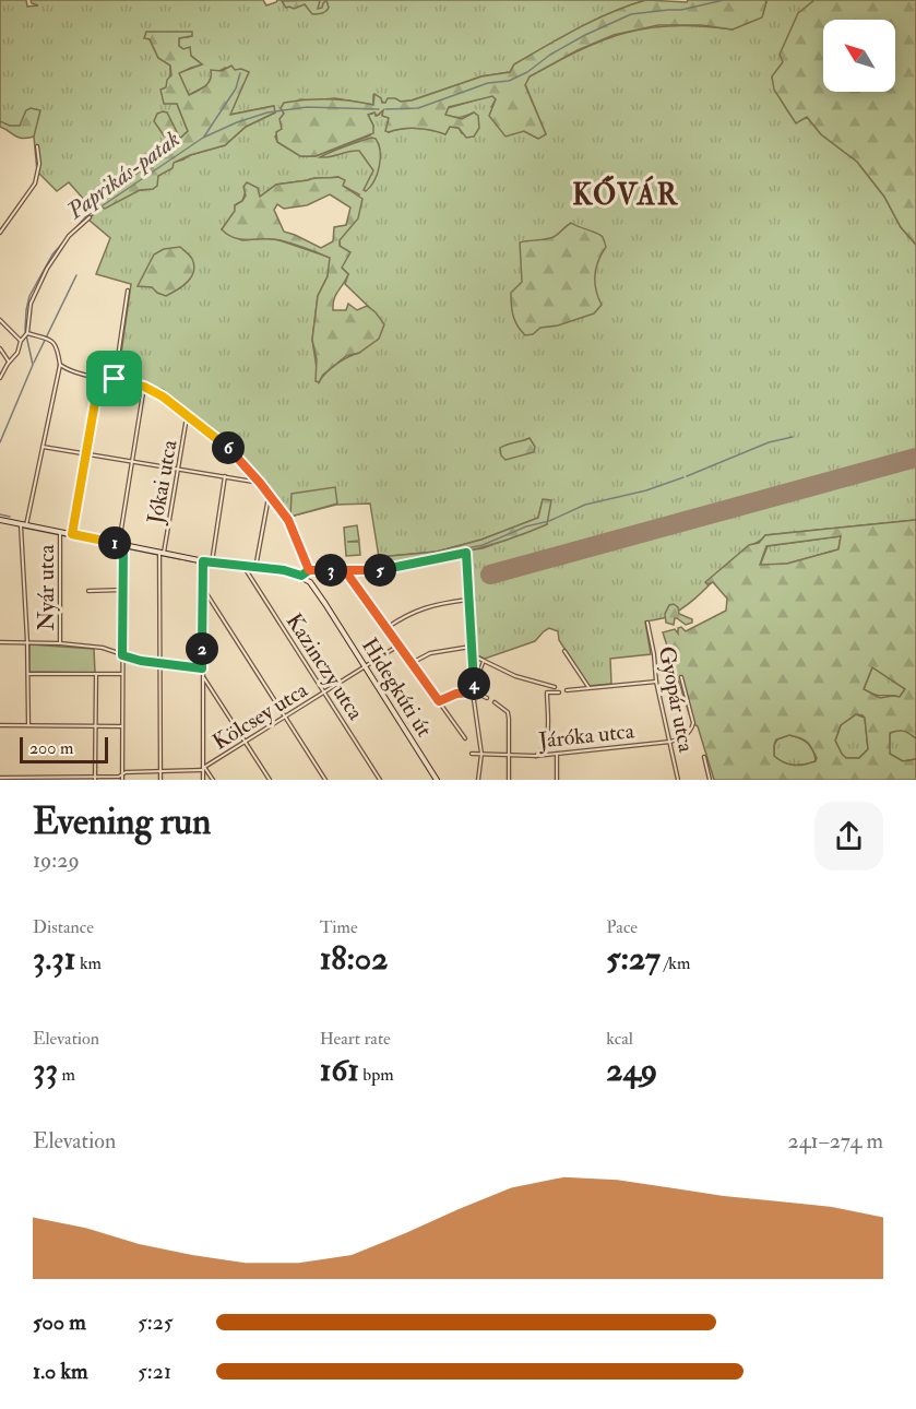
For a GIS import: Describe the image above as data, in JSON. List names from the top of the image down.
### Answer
{
  "streets": {
    "main road": ["Hidegkúti út"],
    "street": [
      "Jókai utca",
      "Nyár utca",
      "Kazinczy utca",
      "Gyopár utca",
      "Kölcsey utca",
      "Járóka utca"
    ]
  },
  "crossings": [
    ["Kazinczy utca", "Kölcsey utca"],
    ["Hidegkúti út", "Kölcsey utca"],
    ["Gyopár utca", "Járóka utca"]
  ],
  "districts": ["KŐVÁR"],
  "water": ["Paprikás-patak"],
  "scale_bar": "200 m",
  "north": "top left",
  "page": {
    "pins": [
      "6",
      "1",
      "3",
      "5",
      "2",
      "4"
    ],
    "scale": "200 m",
    "heading": ["Evening run", "19:29"],
    "stats": [
      ["Distance", "3.31 km"],
      ["Time", "18:02"],
      ["Pace", "5:27 /km"],
      ["Elevation", "33 m"],
      ["Heart rate", "161 bpm"],
      ["kcal", "249"]
    ],
    "chart": ["Elevation", "241–274 m"],
    "list": [
      {
        "name": "500 m",
        "note": "5:25"
      },
      {
        "name": "1.0 km",
        "note": "5:21"
      }
    ]
  }
}
